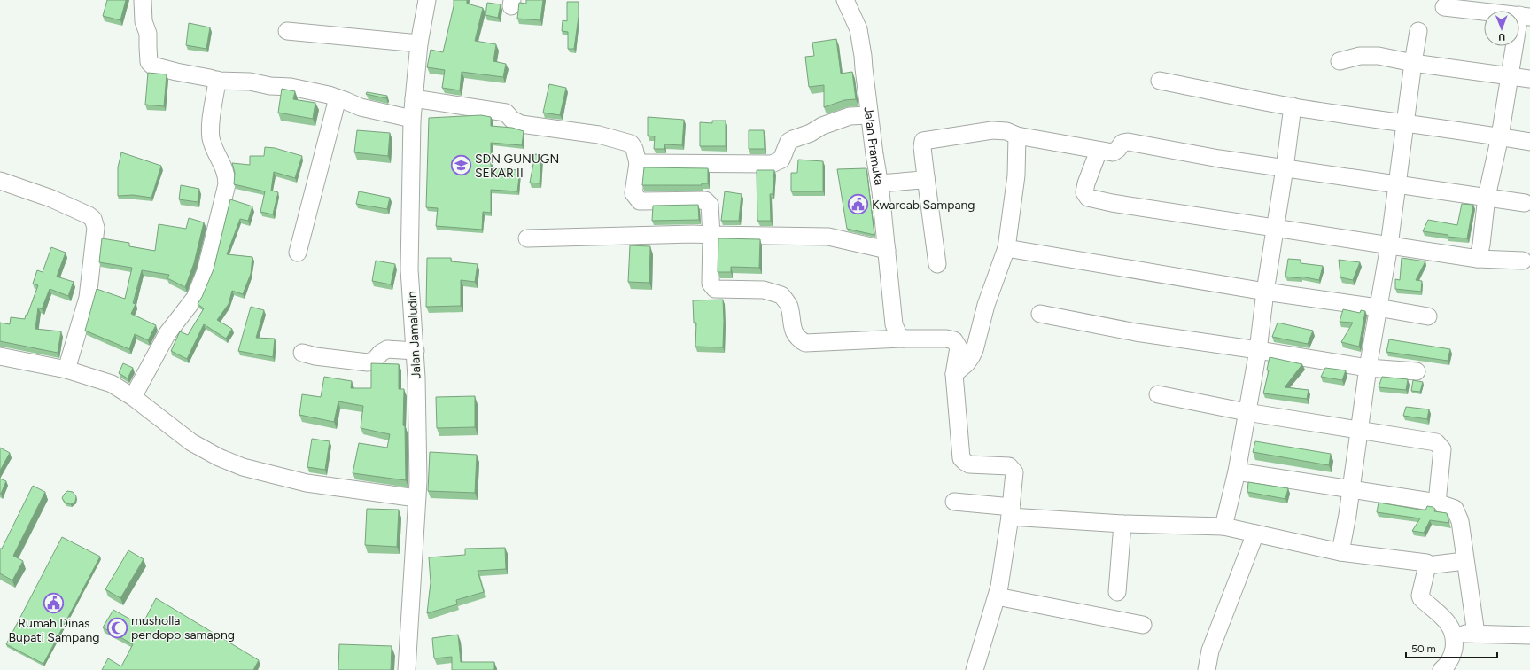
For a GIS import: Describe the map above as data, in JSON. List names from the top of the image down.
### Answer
{
  "streets": {
    "street": ["Jalan Pramuka", "Jalan Jamaludin"]
  },
  "places": {
    "school or university": ["SDN GUNUGN SEKAR II"],
    "public building": ["Kwarcab Sampang", "Rumah Dinas Bupati Sampang"],
    "mosque": ["musholla pendopo samapng"]
  },
  "scale_bar": "50 m",
  "north": "bottom"
}
